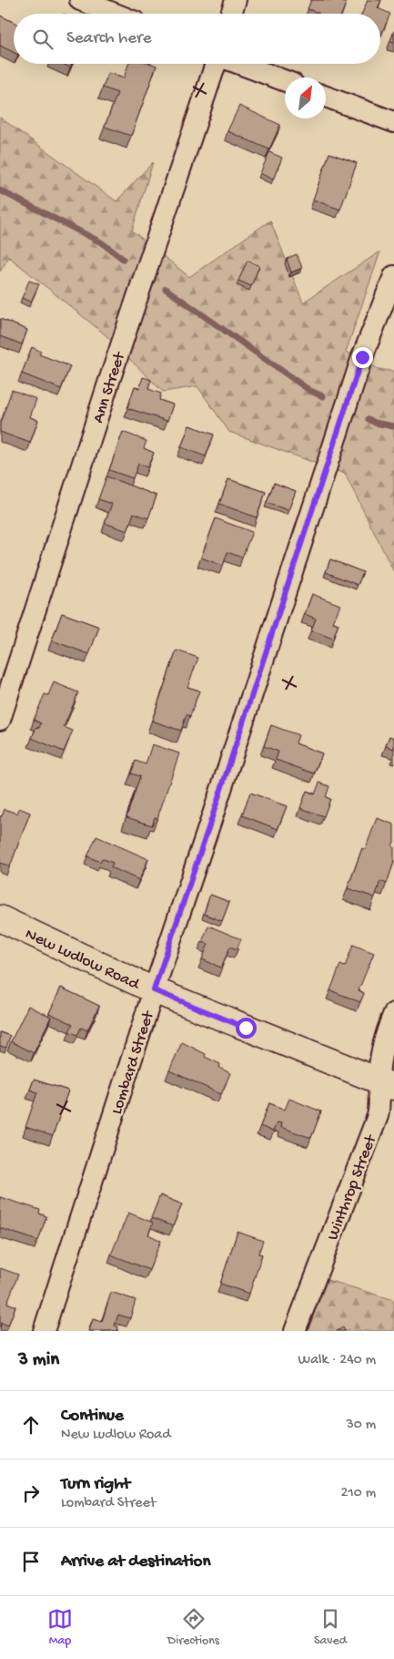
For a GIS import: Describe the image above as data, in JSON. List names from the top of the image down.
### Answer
{
  "streets": {
    "main road": ["New Ludlow Road"],
    "street": ["Ann Street", "Lombard Street", "Winthrop Street"]
  },
  "crossings": [
    ["New Ludlow Road", "Lombard Street"],
    ["New Ludlow Road", "Winthrop Street"]
  ],
  "north": "top right",
  "page": {
    "search": "Search here",
    "heading": ["3 min", "Walk · 240 m"],
    "list": [
      ["Continue", "New Ludlow Road", "30 m"],
      ["Turn right", "Lombard Street", "210 m"],
      "Arrive at destination"
    ],
    "nav": ["Map", "Directions", "Saved"]
  }
}
